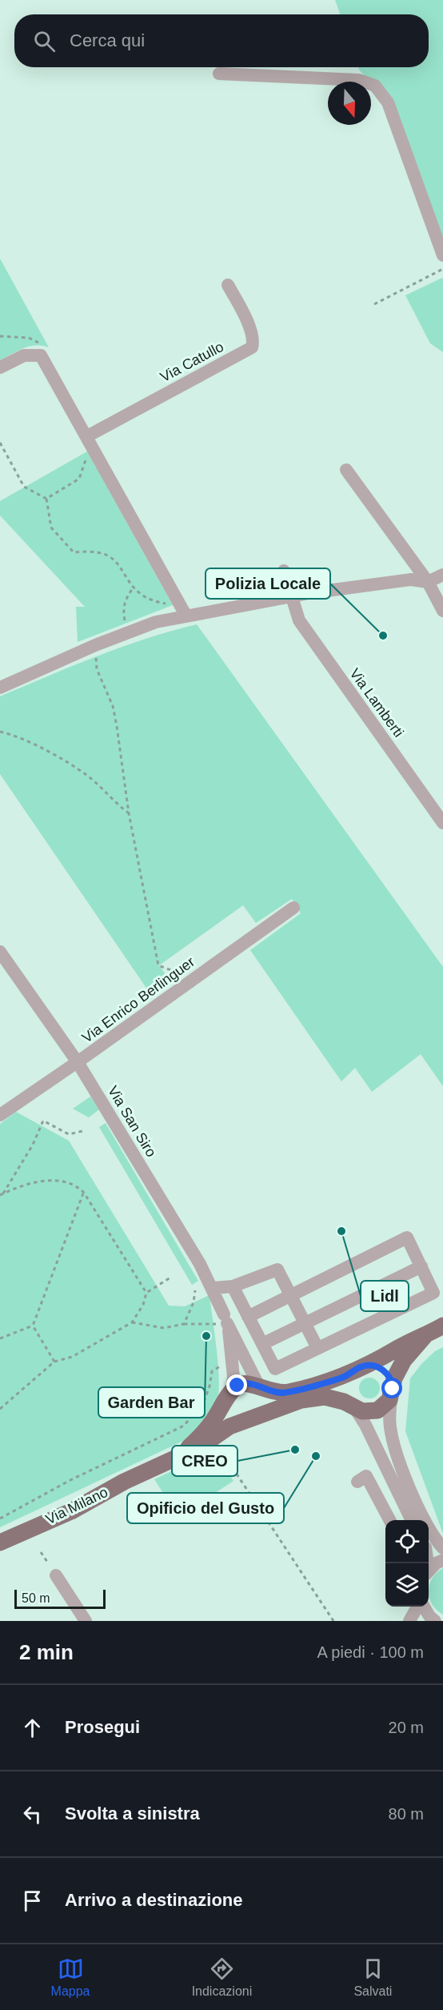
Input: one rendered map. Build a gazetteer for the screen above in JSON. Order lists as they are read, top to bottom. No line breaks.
{"streets":{"main road":["Via Milano"],"street":["Via Catullo","Via Lamberti","Via Enrico Berlinguer","Via San Siro"]},"crossings":[["Via Enrico Berlinguer","Via San Siro"]],"places":["Polizia Locale","Lidl","Garden Bar","CREO","Opificio del Gusto"],"scale_bar":"50 m","north":"bottom","page":{"search":"Cerca qui","scale":"50 m","heading":["2 min","A piedi · 100 m"],"list":[["Prosegui","20 m"],["Svolta a sinistra","80 m"],"Arrivo a destinazione"],"nav":["Mappa","Indicazioni","Salvati"]}}
